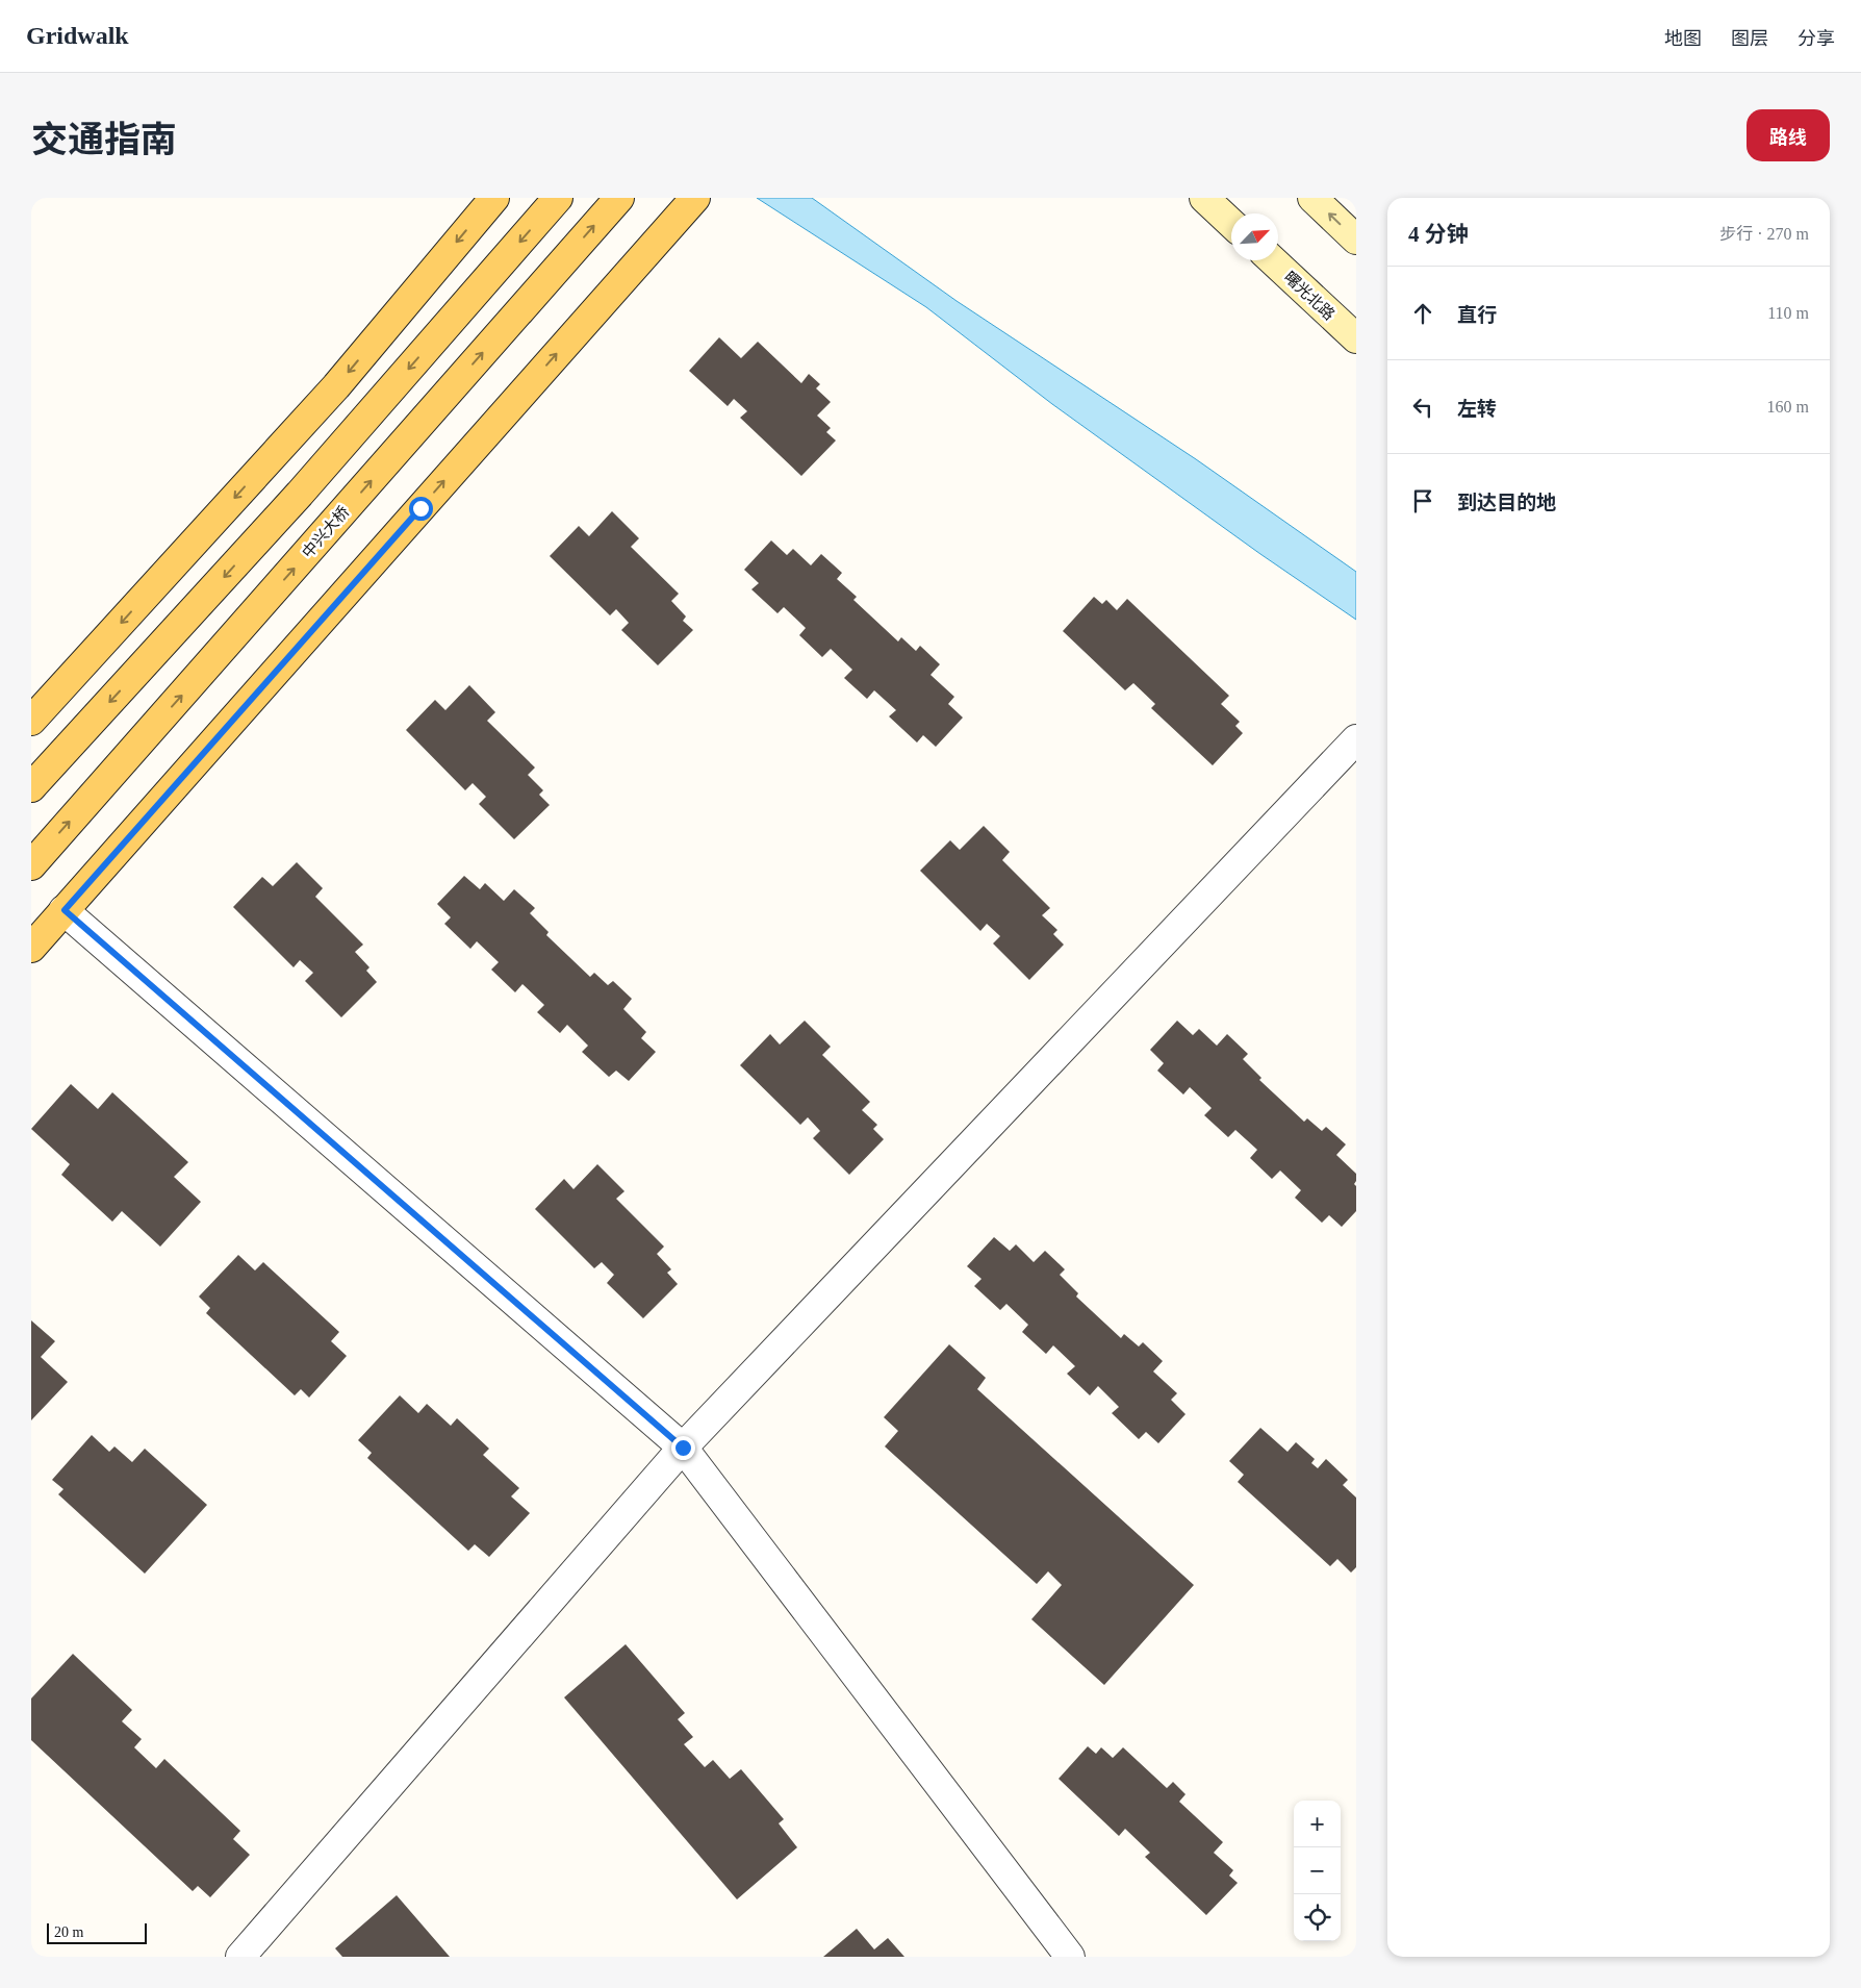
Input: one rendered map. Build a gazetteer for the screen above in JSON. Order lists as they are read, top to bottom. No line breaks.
{"streets":{"main road":["曙光北路","中兴大桥"]},"scale_bar":"20 m","north":"top right","page":{"header":"Gridwalk","nav":["地图","图层","分享"],"title":"交通指南","buttons":"路线","heading":["4 分钟","步行 · 270 m"],"list":[["直行","110 m"],["左转","160 m"],"到达目的地"],"map_buttons":["+","−"],"scale":"20 m"}}
